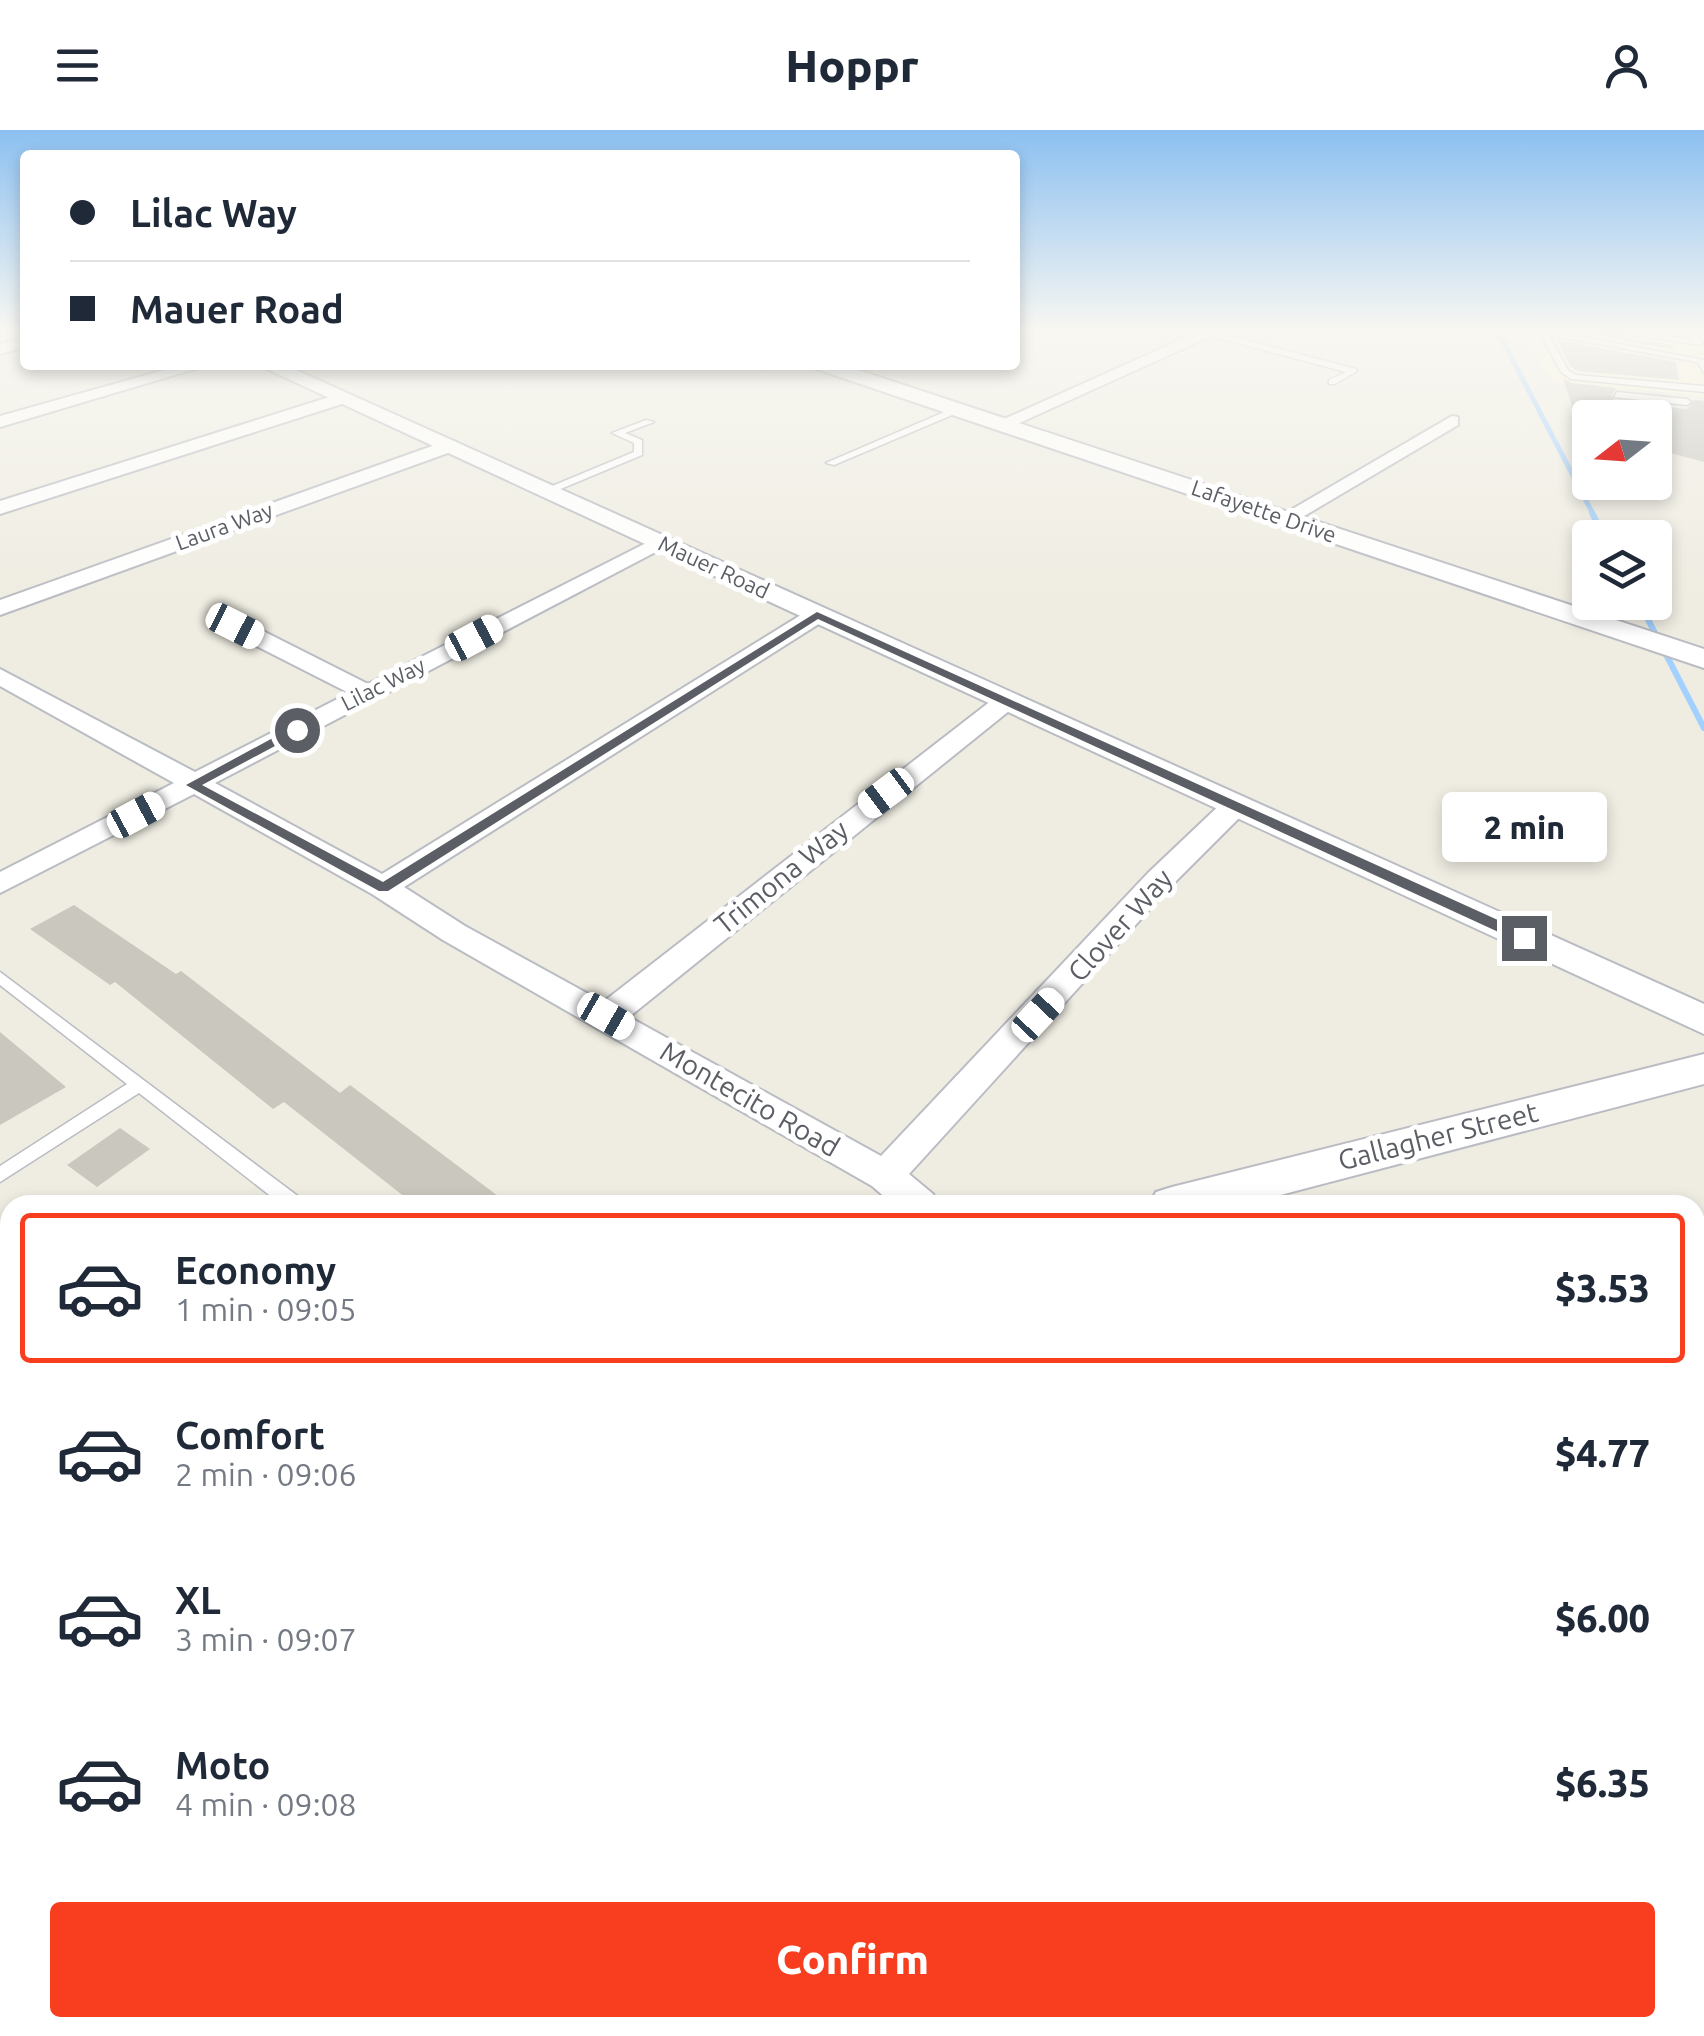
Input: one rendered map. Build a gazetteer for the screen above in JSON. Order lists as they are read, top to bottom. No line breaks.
{"streets":{"street":["Lafayette Drive","Laura Way","Mauer Road","Lilac Way","Trimona Way","Clover Way","Montecito Road","Gallagher Street"]},"crossings":[["Laura Way","Mauer Road"],["Mauer Road","Lilac Way"],["Mauer Road","Trimona Way"],["Mauer Road","Clover Way"],["Lilac Way","Montecito Road"],["Trimona Way","Montecito Road"],["Clover Way","Montecito Road"]],"north":"left","page":{"header":"Hoppr","banner":["Lilac Way","Mauer Road"],"bubble":"2 min","list":[{"name":"Economy","note":"1 min · 09:05","value":"$3.53"},{"name":"Comfort","note":"2 min · 09:06","value":"$4.77"},{"name":"XL","note":"3 min · 09:07","value":"$6.00"},{"name":"Moto","note":"4 min · 09:08","value":"$6.35"}],"buttons":"Confirm"}}
